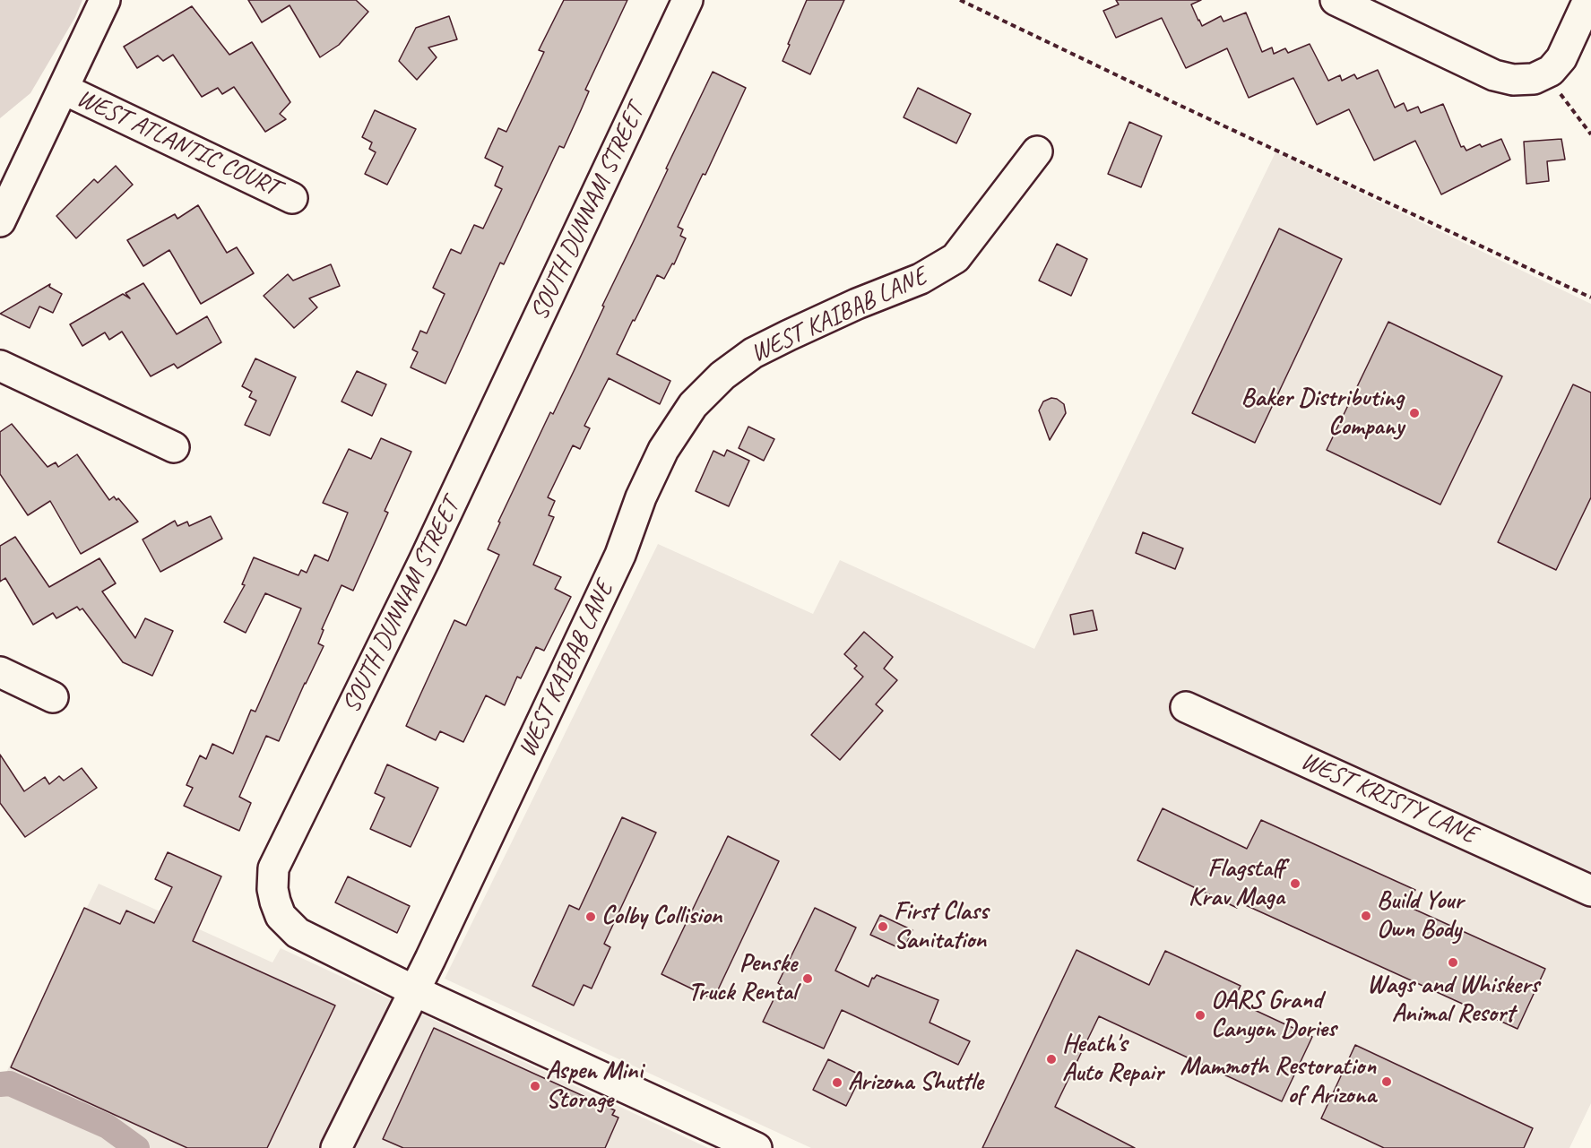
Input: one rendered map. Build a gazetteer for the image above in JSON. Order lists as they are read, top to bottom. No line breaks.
{"streets":{"street":["WEST ATLANTIC COURT","SOUTH DUNNAM STREET","WEST KAIBAB LANE","WEST KRISTY LANE"]},"crossings":[["SOUTH DUNNAM STREET","WEST KAIBAB LANE"]],"places":["Baker Distributing Company","Flagstaff Krav Maga","Build Your Own Body","Colby Collision","First Class Sanitation","Wags and Whiskers Animal Resort","Penske Truck Rental","OARS Grand Canyon Dories","Heath's Auto Repair","Mammoth Restoration of Arizona","Arizona Shuttle","Aspen Mini Storage"]}
